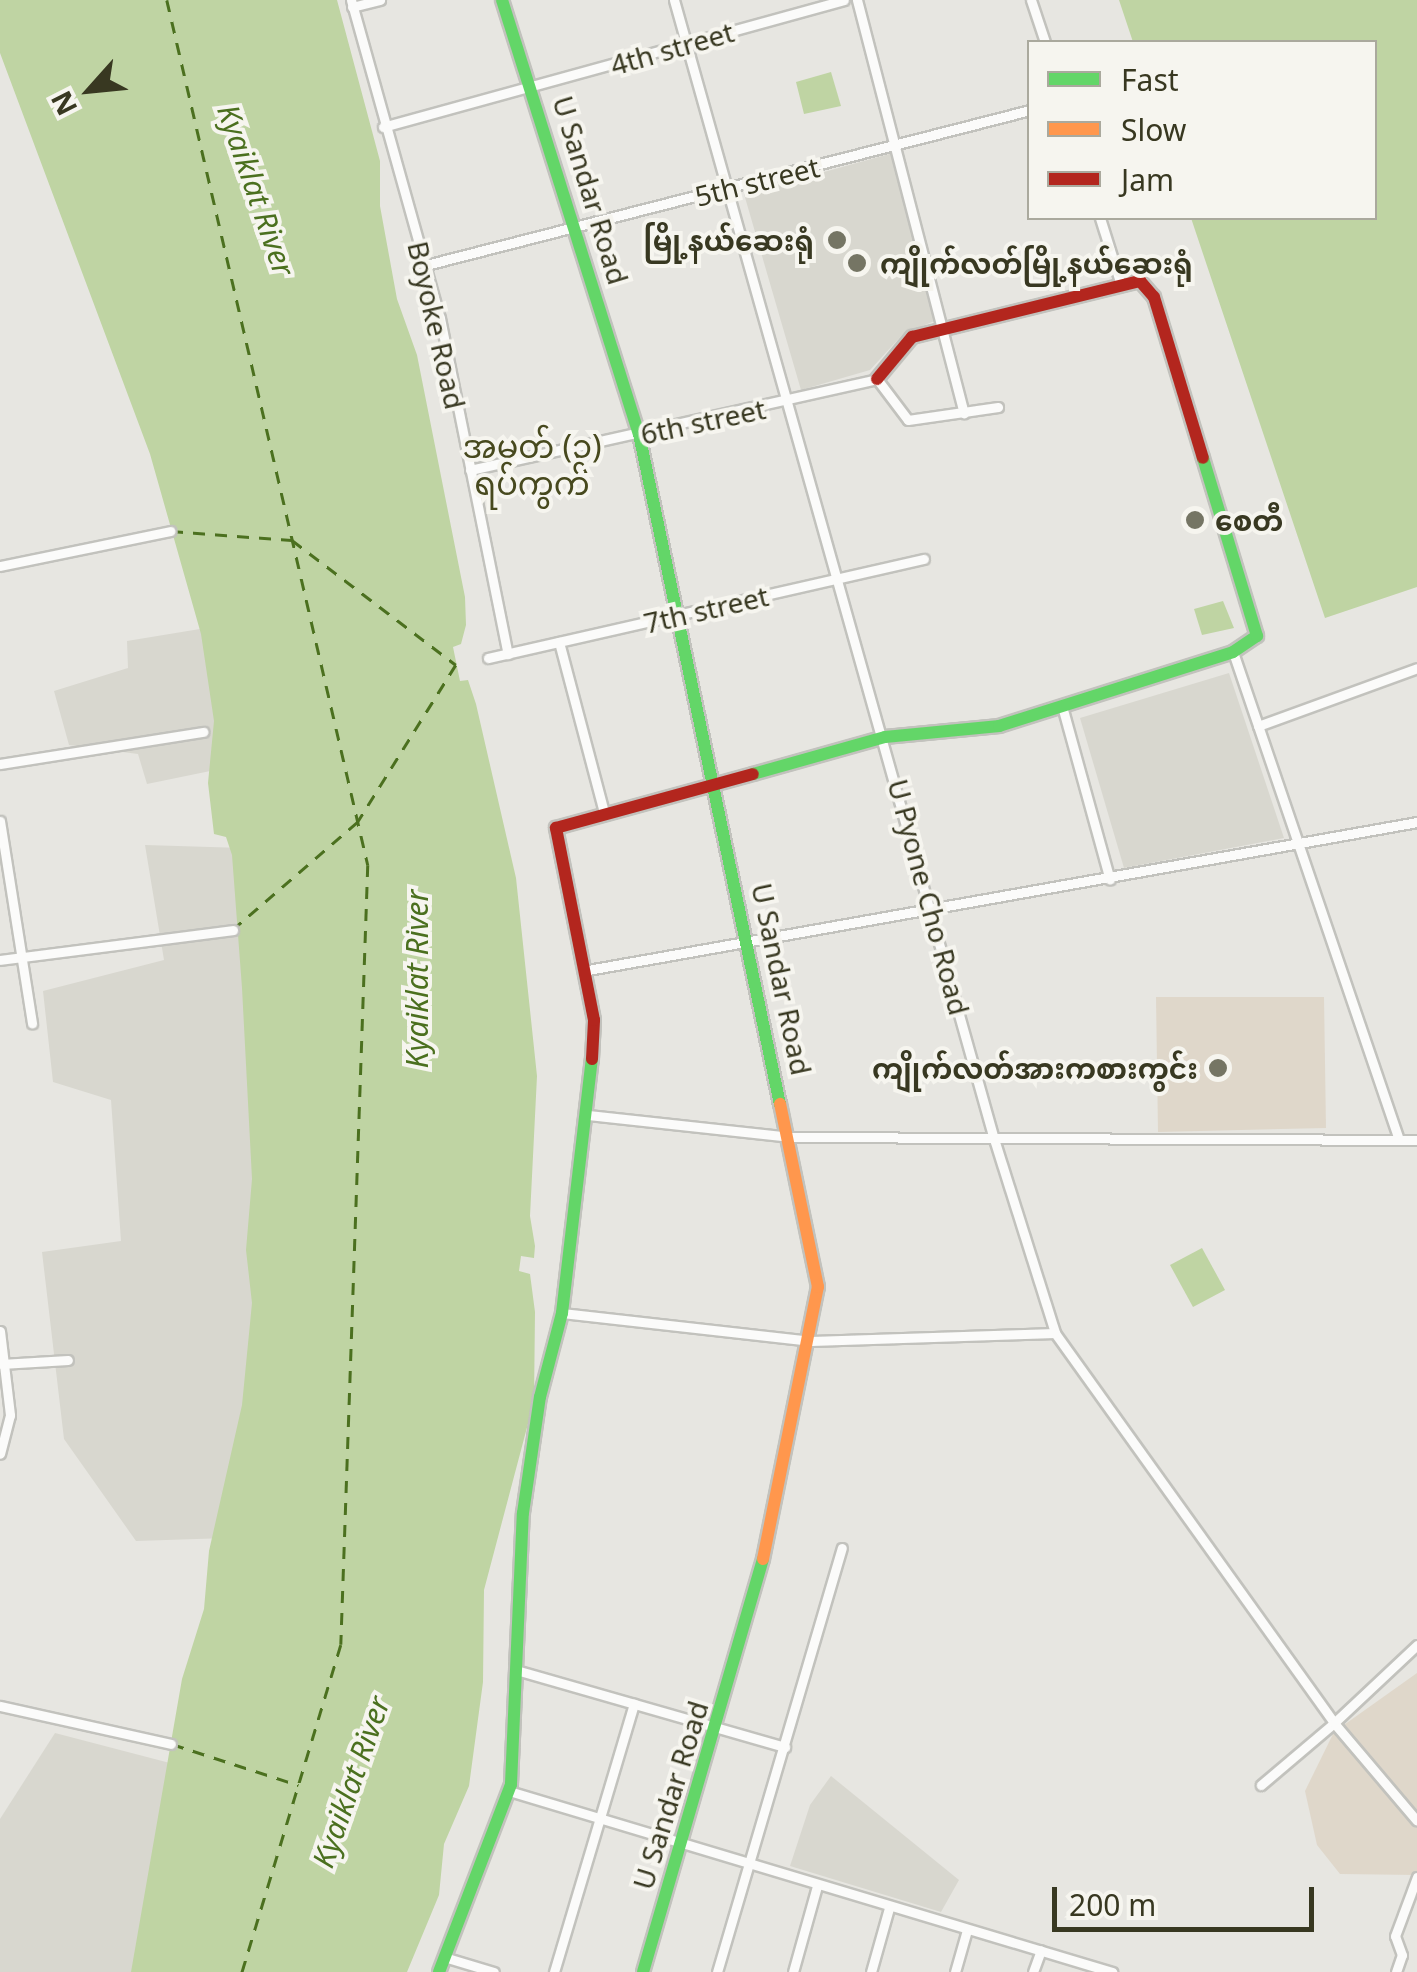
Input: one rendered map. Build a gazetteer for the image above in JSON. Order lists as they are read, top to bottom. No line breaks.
{"streets":{"street":["4th street","5th street","U Sandar Road","Boyoke Road","6th street","7th street","U Pyone Cho Road"]},"crossings":[["4th street","U Sandar Road"],["4th street","Boyoke Road"],["4th street","U Pyone Cho Road"],["5th street","U Sandar Road"],["5th street","Boyoke Road"],["5th street","U Pyone Cho Road"],["U Sandar Road","6th street"],["U Sandar Road","7th street"],["Boyoke Road","6th street"],["Boyoke Road","7th street"],["6th street","U Pyone Cho Road"],["7th street","U Pyone Cho Road"]],"districts":["အမှတ် (၃) ရပ်ကွက်"],"water":["Kyaiklat River"],"places":["မြို့နယ်ဆေးရုံ","ကျိုက်လတ်မြို့နယ်ဆေးရုံ","စေတီ","ကျိုက်လတ်အားကစားကွင်း"],"legend":["Fast","Slow","Jam"],"scale_bar":"200 m","north":"bottom left"}
